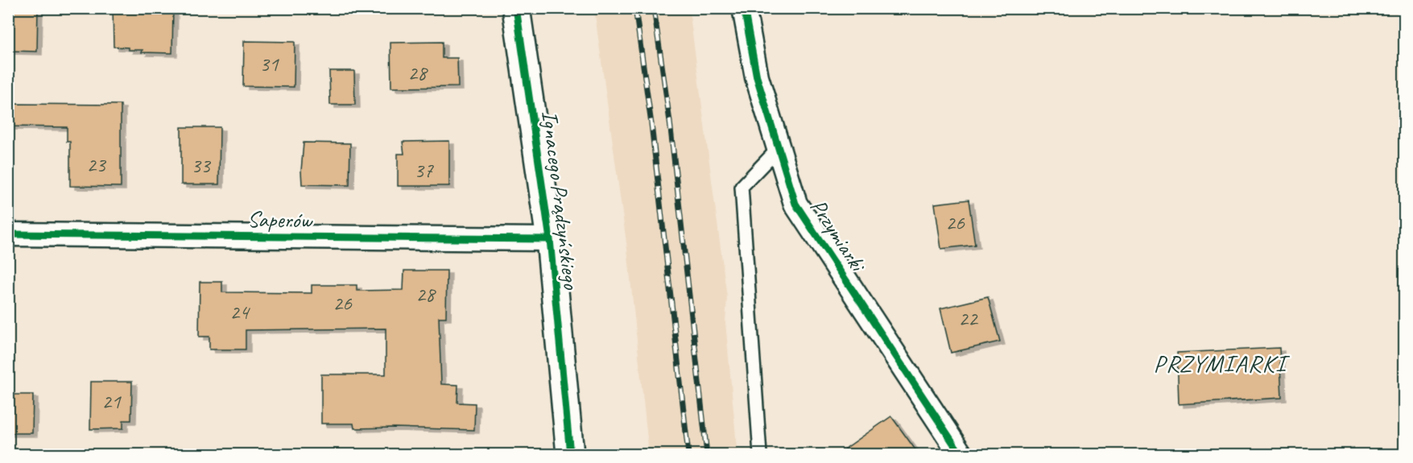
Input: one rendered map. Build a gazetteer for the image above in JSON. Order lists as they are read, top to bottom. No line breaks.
{"streets":{"street":["Ignacego Prądzyńskiego","Saperów","Przymiarki"]},"crossings":[["Ignacego Prądzyńskiego","Saperów"]],"districts":["PRZYMIARKI"],"house_numbers":["31","28","23","33","37","26","28","26","24","22","21"]}
